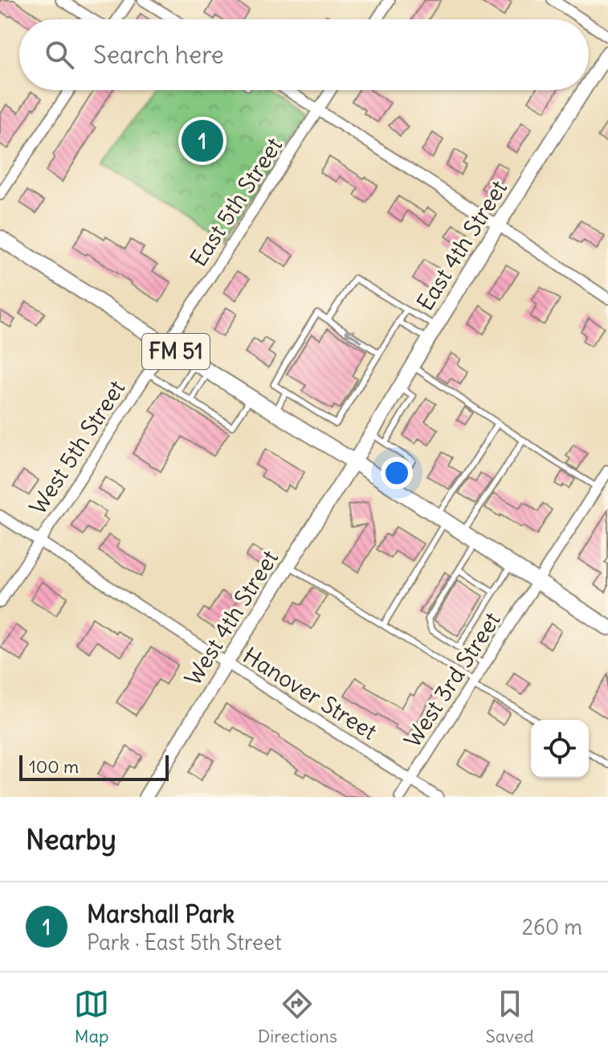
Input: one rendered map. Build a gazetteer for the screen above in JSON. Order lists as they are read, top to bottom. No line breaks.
{"streets":{"main road":["FM 51"],"street":["East 5th Street","East 4th Street","West 5th Street","West 4th Street","West 3rd Street","Hanover Street"]},"crossings":[["East 5th Street","FM 51"],["East 5th Street","West 5th Street"],["East 4th Street","FM 51"],["East 4th Street","West 4th Street"],["FM 51","West 5th Street"],["FM 51","West 4th Street"],["FM 51","West 3rd Street"],["West 5th Street","Hanover Street"],["West 4th Street","Hanover Street"],["West 3rd Street","Hanover Street"]],"scale_bar":"100 m","page":{"search":"Search here","pins":"1","scale":"100 m","heading":"Nearby","list":[{"mark":"1","name":"Marshall Park","note":"Park · East 5th Street","value":"260 m"}],"nav":["Map","Directions","Saved"]}}
